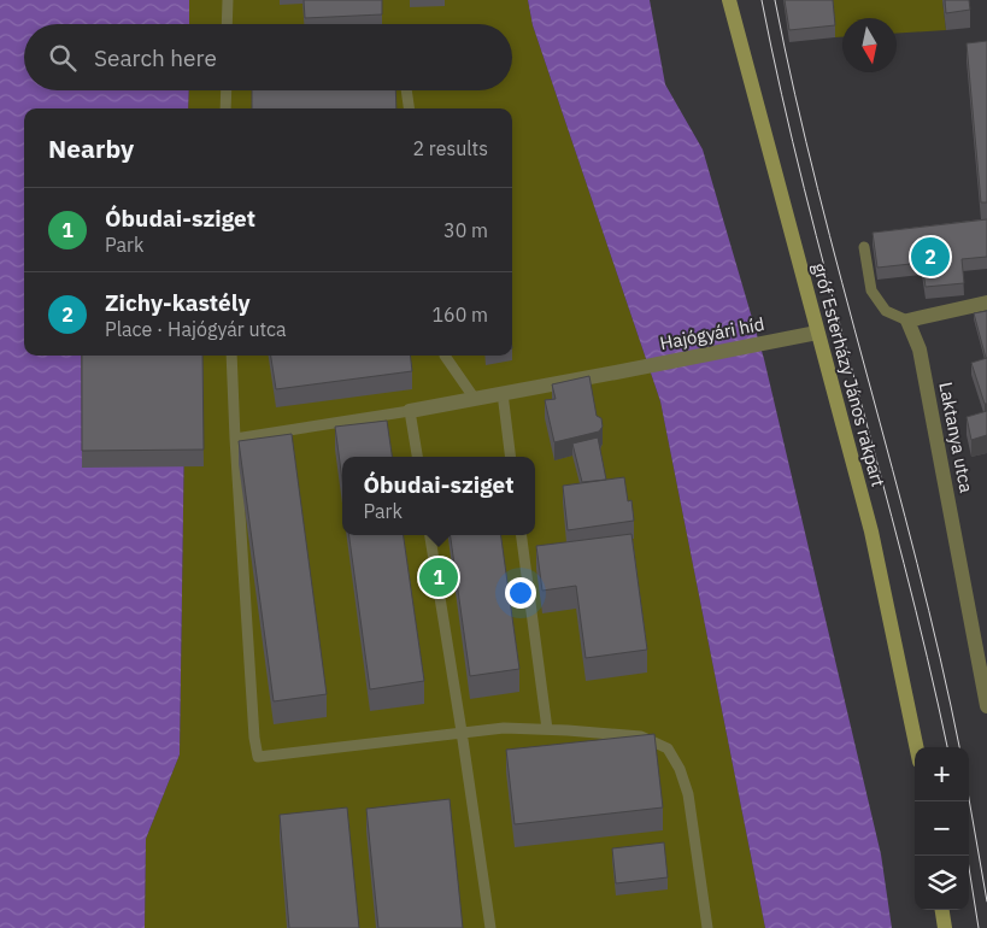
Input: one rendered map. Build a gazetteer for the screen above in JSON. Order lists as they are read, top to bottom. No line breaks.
{"streets":{"main road":["gróf Esterházy János rakpart"],"street":["Hajógyári híd","Laktanya utca"]},"crossings":[["Hajógyári híd","gróf Esterházy János rakpart"]],"north":"bottom","page":{"search":"Search here","heading":["Nearby","2 results"],"list":[{"mark":"1","name":"Óbudai-sziget","note":"Park","value":"30 m"},{"mark":"2","name":"Zichy-kastély","note":"Place · Hajógyár utca","value":"160 m"}],"pins":["2","1"],"popup":["Óbudai-sziget","Park"],"map_buttons":["+","−"]}}
